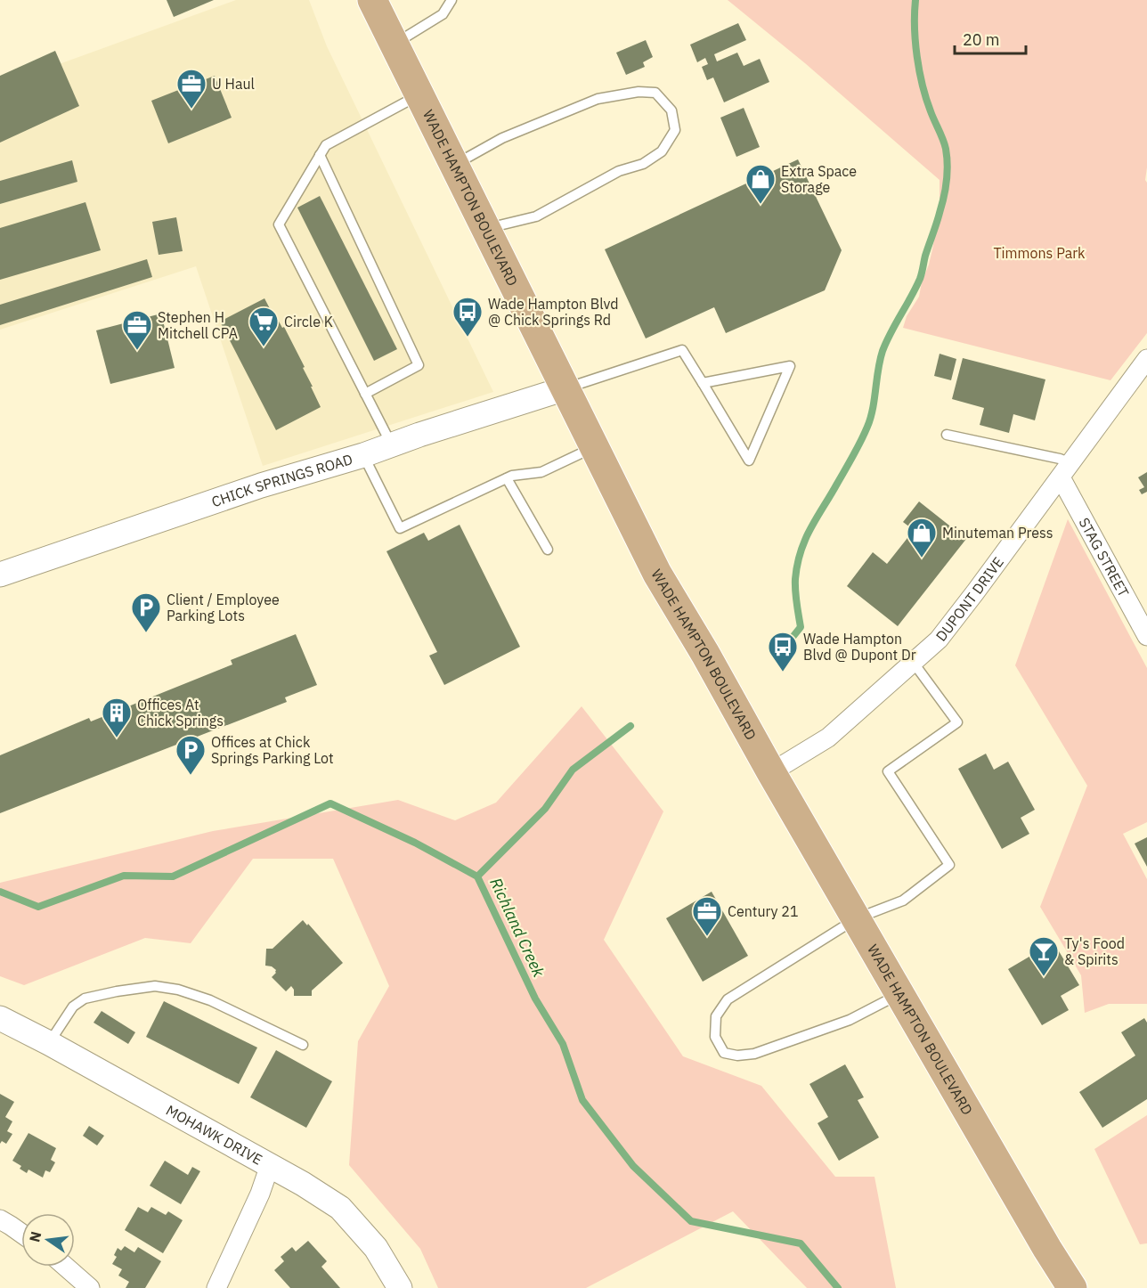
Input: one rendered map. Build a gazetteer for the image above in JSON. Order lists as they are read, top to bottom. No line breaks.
{"streets":{"main road":["WADE HAMPTON BOULEVARD"],"street":["CHICK SPRINGS ROAD","STAG STREET","DUPONT DRIVE","MOHAWK DRIVE"]},"crossings":[["WADE HAMPTON BOULEVARD","CHICK SPRINGS ROAD"],["WADE HAMPTON BOULEVARD","DUPONT DRIVE"],["STAG STREET","DUPONT DRIVE"]],"water":["Richland Creek"],"parks":["Timmons Park"],"places":{"office":["U Haul","Stephen H Mitchell CPA","Century 21"],"shop":["Extra Space Storage","Minuteman Press"],"bus stop":["Wade Hampton Blvd @ Chick Springs Rd","Wade Hampton Blvd @ Dupont Dr"],"supermarket":["Circle K"],"parking":["Client / Employee Parking Lots","Offices at Chick Springs Parking Lot"],"building":["Offices At Chick Springs"],"bar":["Ty's Food & Spirits"]},"scale_bar":"20 m","north":"left"}
